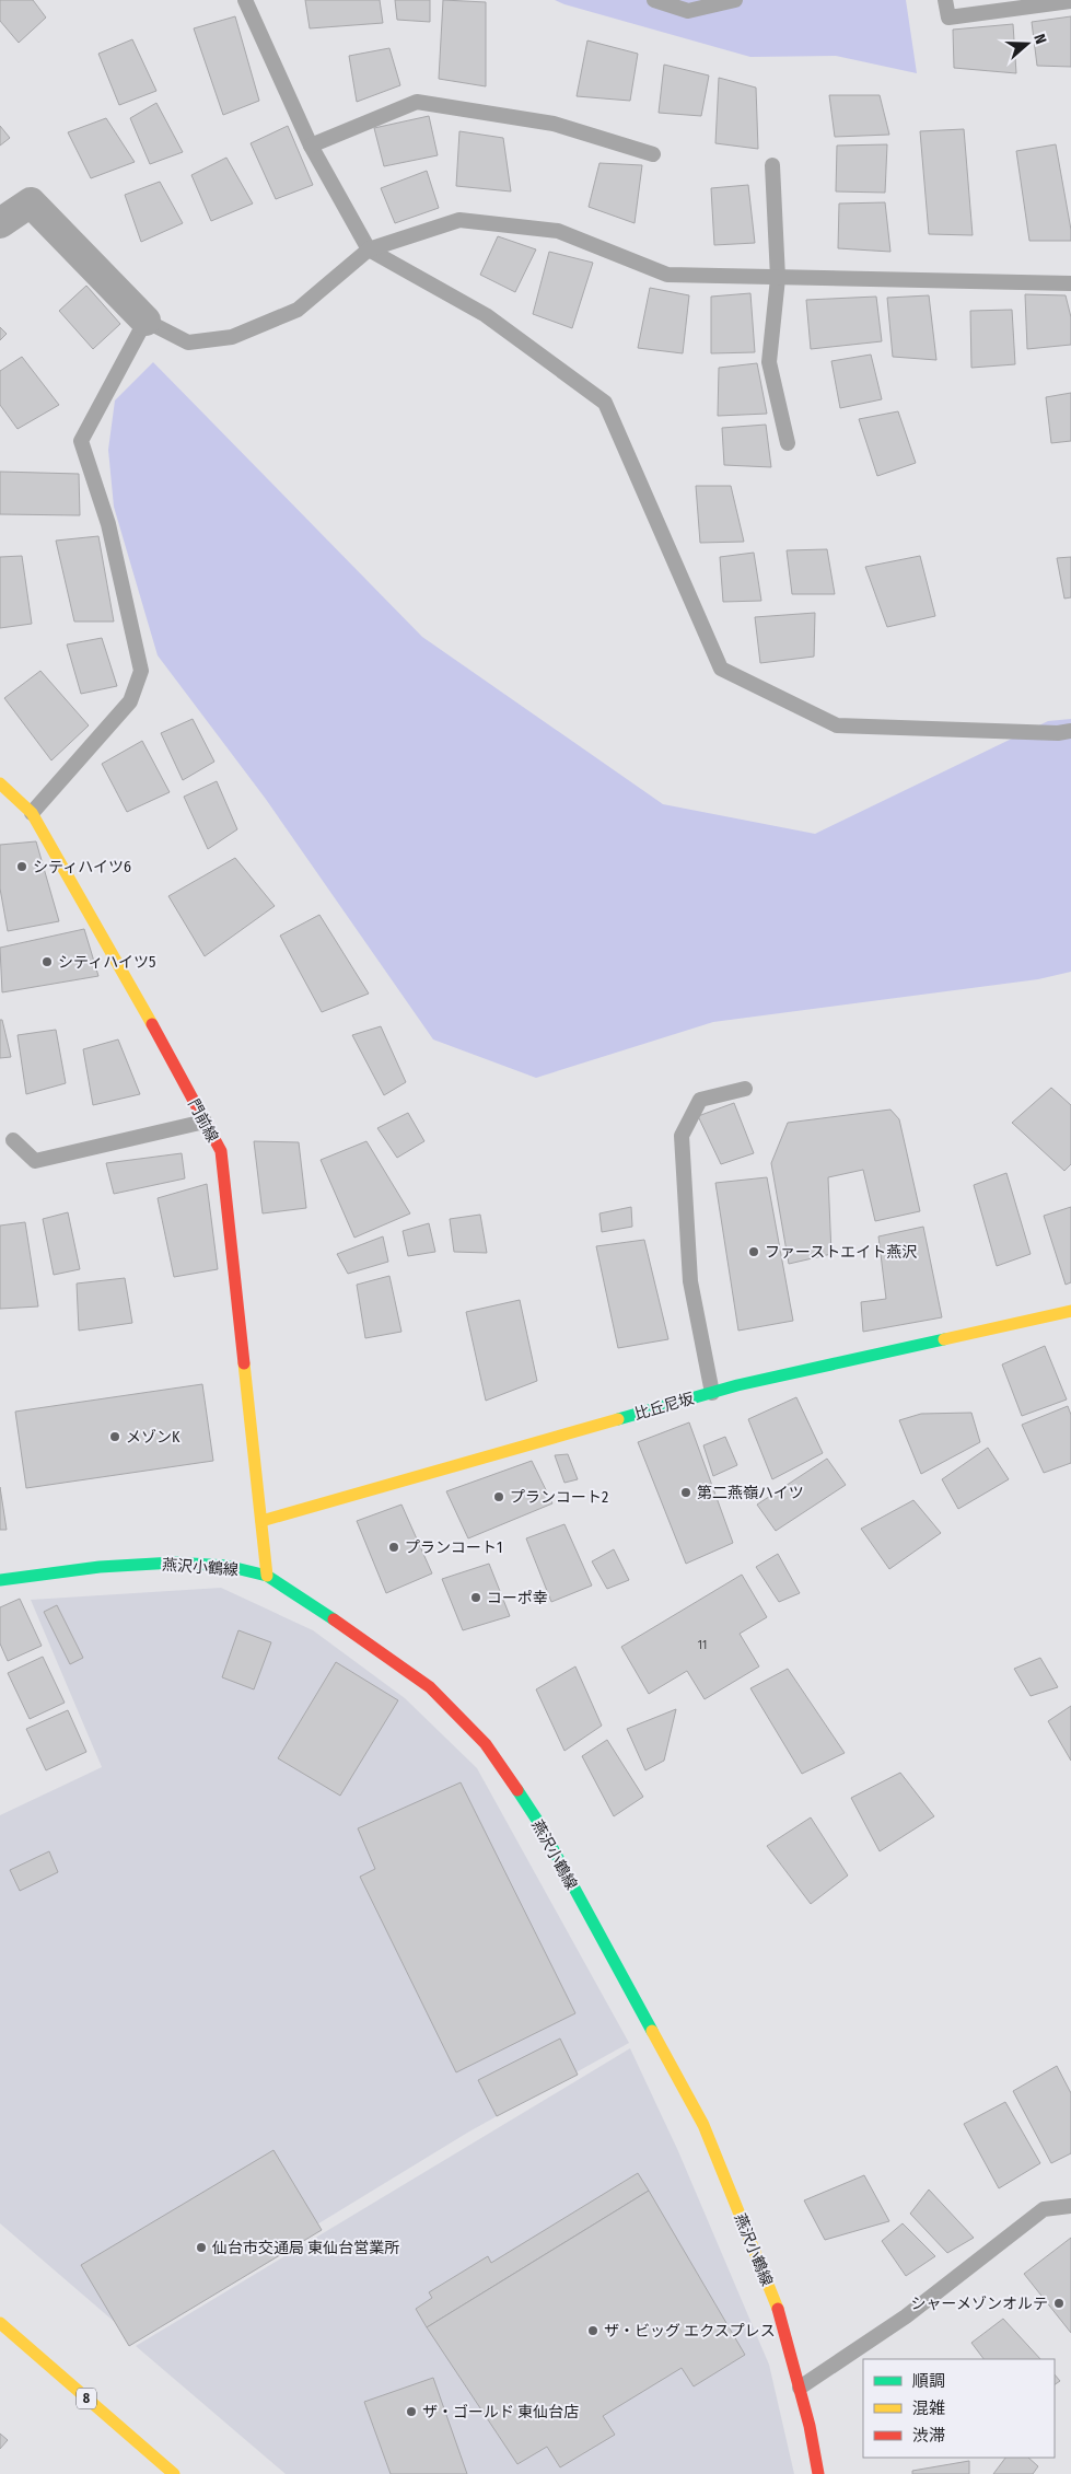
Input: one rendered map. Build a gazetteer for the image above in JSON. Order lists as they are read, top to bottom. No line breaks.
{"streets":{"street":["門前線","比丘尼坂","燕沢小鶴線","8"]},"crossings":[["門前線","比丘尼坂"],["門前線","燕沢小鶴線"]],"places":["シティハイツ6","シティハイツ5","ファーストエイト燕沢","メゾンK","第二燕嶺ハイツ","プランコート2","プランコート1","コーポ幸","仙台市交通局 東仙台営業所","シャーメゾンオルテ","ザ・ビッグ エクスプレス","ザ・ゴールド 東仙台店"],"house_numbers":["11"],"legend":["順調","混雑","渋滞"],"north":"right"}
